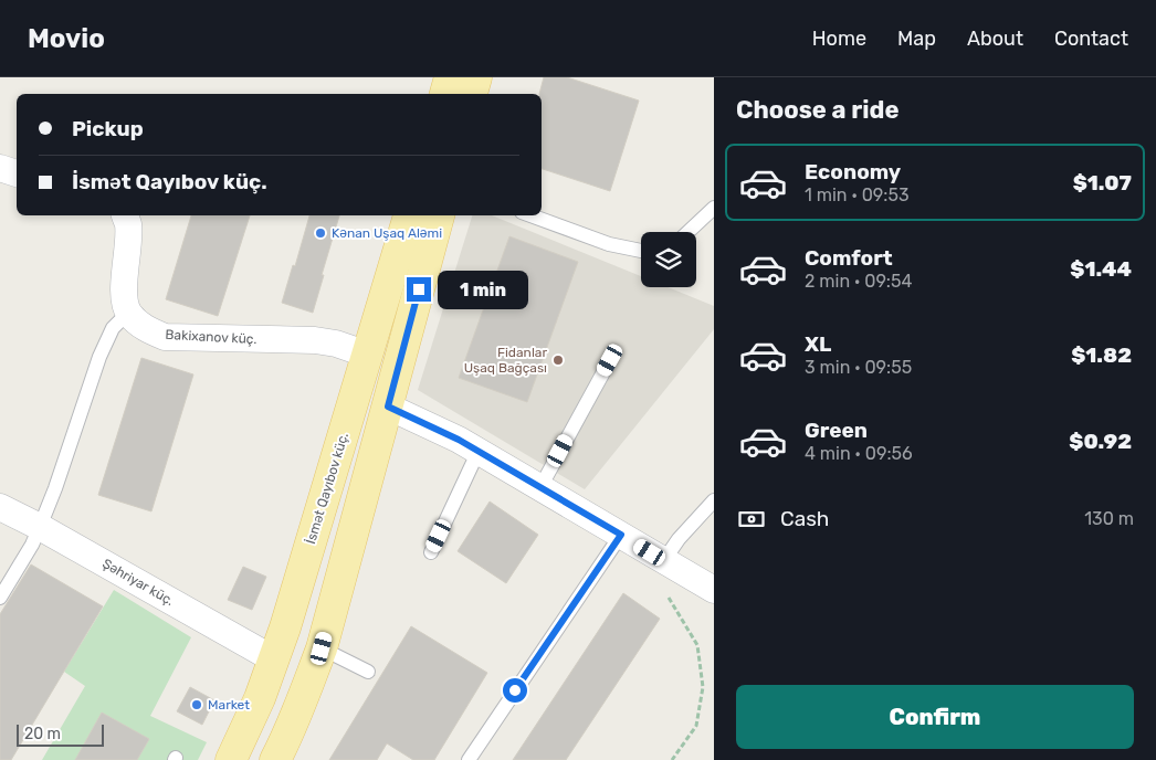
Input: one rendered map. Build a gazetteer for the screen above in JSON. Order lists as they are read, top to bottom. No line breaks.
{"streets":{"main road":["İsmət Qayıbov küç."],"street":["Bakixanov küç.","Şəhriyar küç."]},"crossings":[["Bakixanov küç.","İsmət Qayıbov küç."],["İsmət Qayıbov küç.","Şəhriyar küç."]],"places":["Kənan Uşaq Aləmi","Fidanlar Uşaq Bağçası","Market"],"scale_bar":"20 m","page":{"header":"Movio","nav":["Home","Map","About","Contact"],"heading":"Choose a ride","banner":["Pickup","İsmət Qayıbov küç."],"list":[{"name":"Economy","note":"1 min · 09:53","value":"$1.07"},{"name":"Comfort","note":"2 min · 09:54","value":"$1.44"},{"name":"XL","note":"3 min · 09:55","value":"$1.82"},{"name":"Green","note":"4 min · 09:56","value":"$0.92"}],"bubble":"1 min","pay":["Cash","130 m"],"buttons":"Confirm","scale":"20 m"}}
